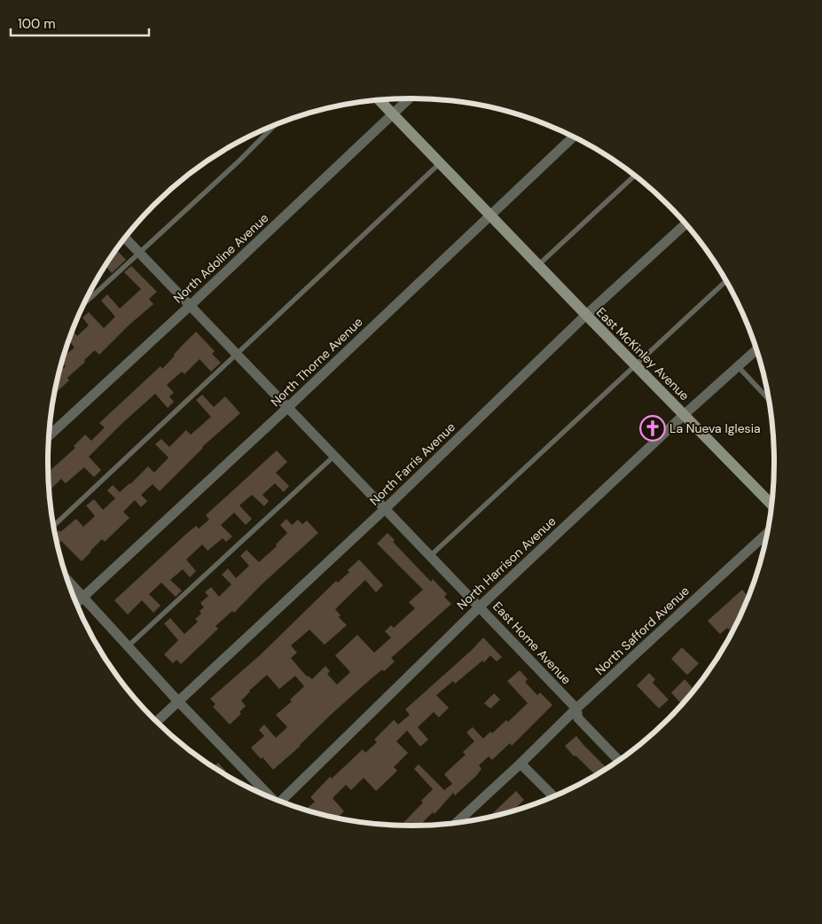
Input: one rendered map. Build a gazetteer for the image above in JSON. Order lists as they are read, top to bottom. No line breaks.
{"streets":{"main road":["East McKinley Avenue"],"street":["North Adoline Avenue","North Thorne Avenue","North Farris Avenue","North Harrison Avenue","North Safford Avenue","East Home Avenue"]},"crossings":[["North Adoline Avenue","East McKinley Avenue"],["North Adoline Avenue","East Home Avenue"],["East McKinley Avenue","North Thorne Avenue"],["East McKinley Avenue","North Farris Avenue"],["East McKinley Avenue","North Harrison Avenue"],["North Thorne Avenue","East Home Avenue"],["North Farris Avenue","East Home Avenue"],["North Harrison Avenue","East Home Avenue"],["North Safford Avenue","East Home Avenue"]],"places":{"church":["La Nueva Iglesia"]},"scale_bar":"100 m"}
